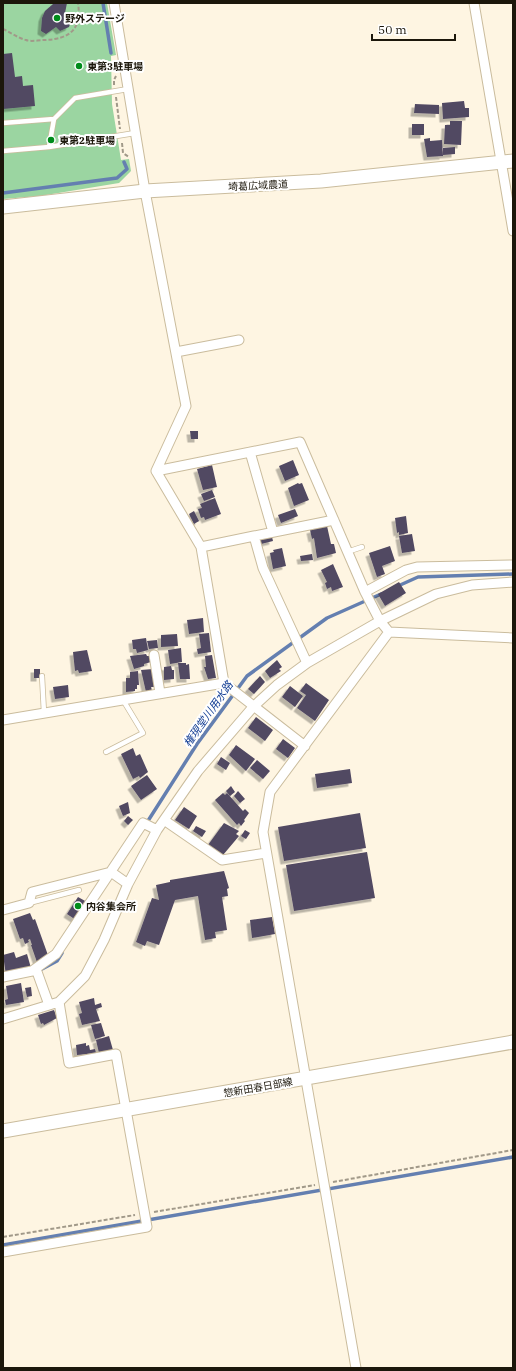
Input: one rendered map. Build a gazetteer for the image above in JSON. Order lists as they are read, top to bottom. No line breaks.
{"streets":{"main road":["埼葛広域農道","惣新田春日部線"]},"water":["権現堂川用水路"],"places":["野外ステージ","東第3駐車場","東第2駐車場","内谷集会所"],"scale_bar":"50 m"}
